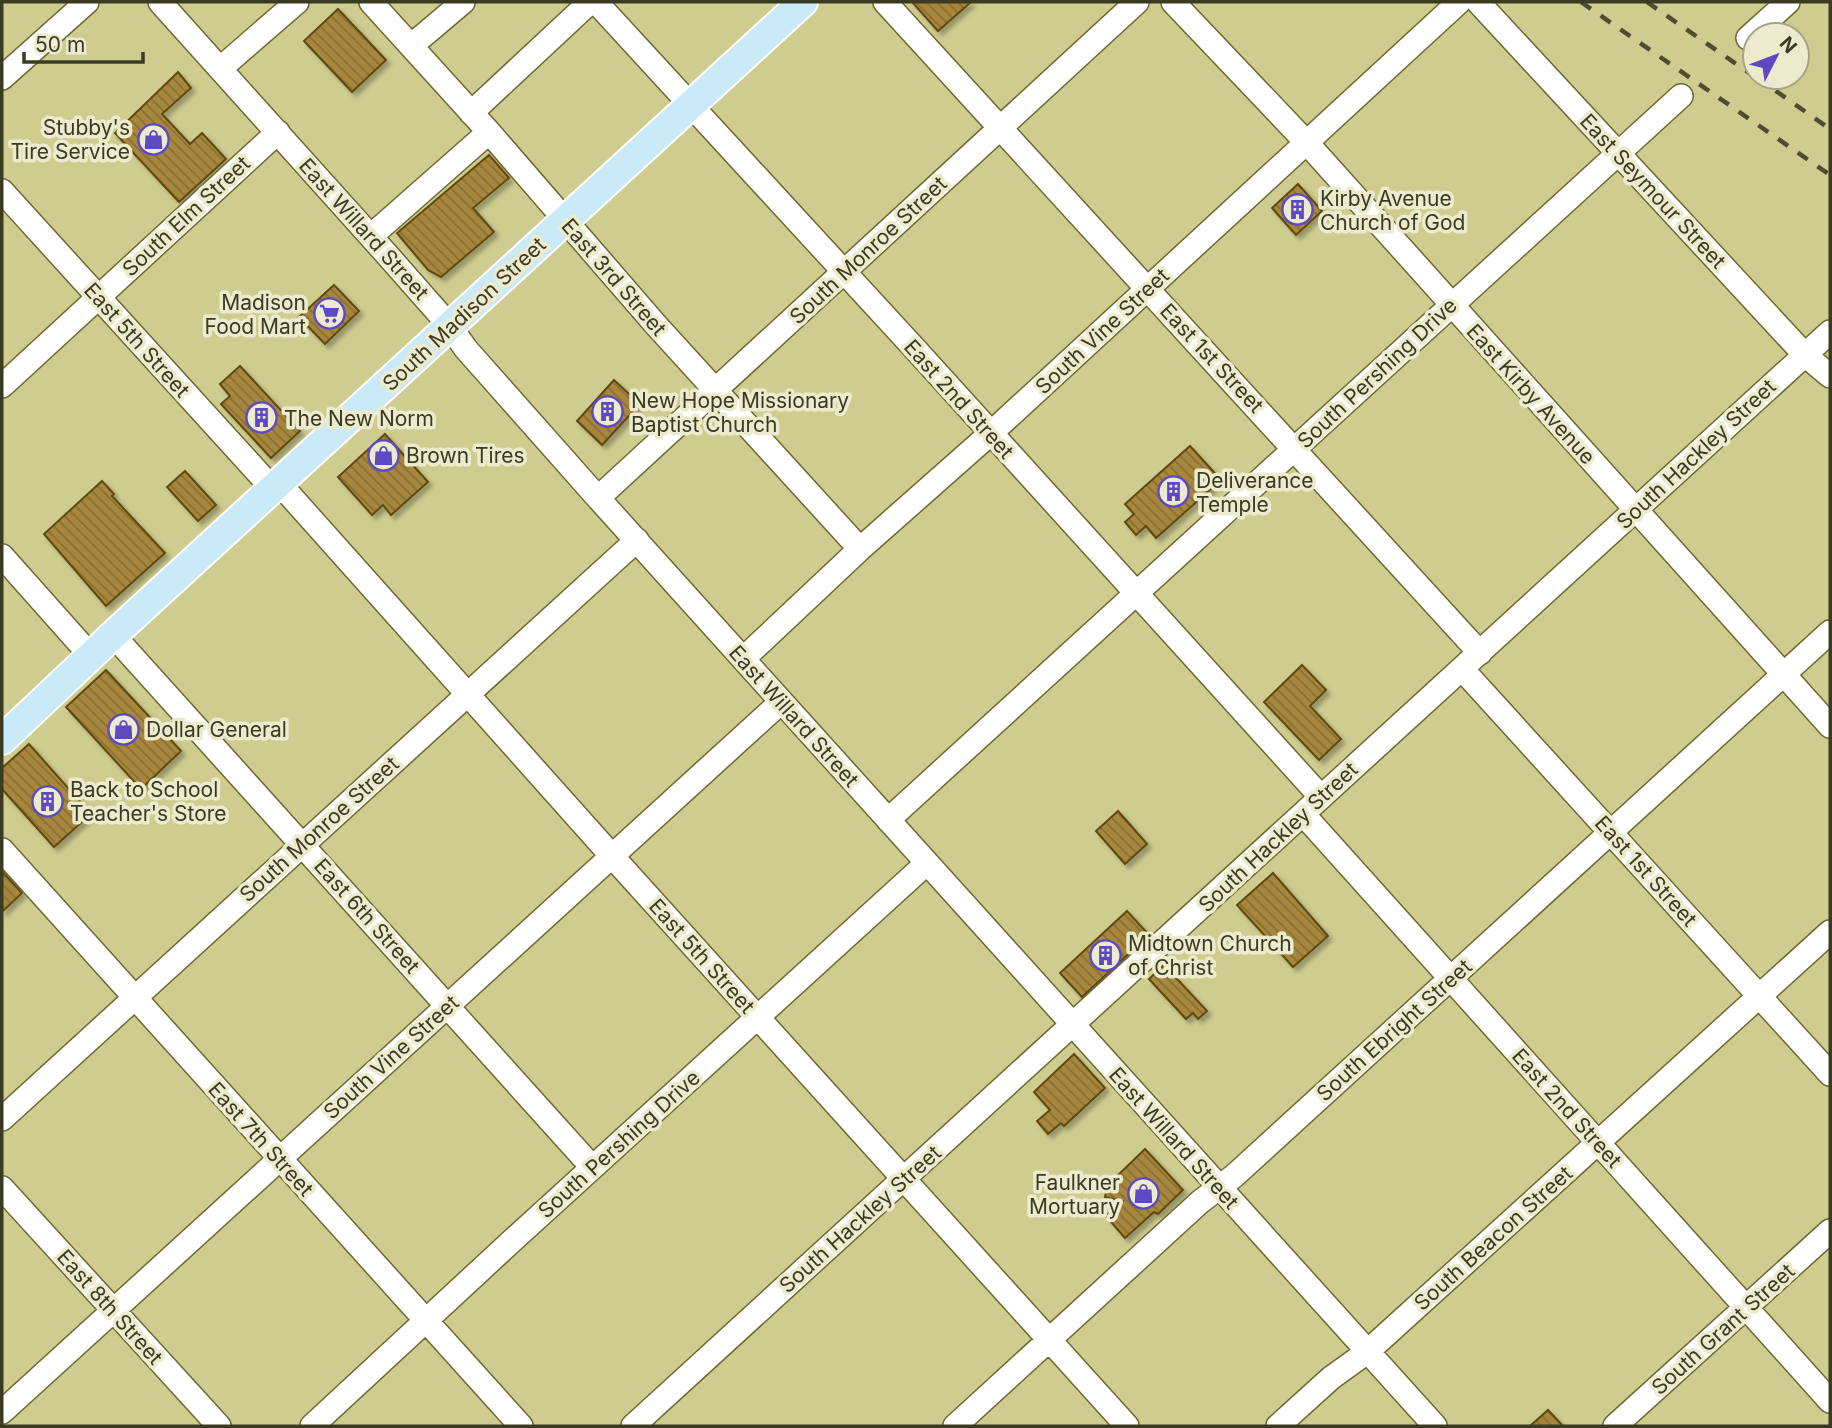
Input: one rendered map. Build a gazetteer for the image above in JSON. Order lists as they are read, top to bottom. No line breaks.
{"streets":{"main road":["South Madison Street"],"street":["East Seymour Street","South Elm Street","East Willard Street","South Monroe Street","East 3rd Street","South Vine Street","East 5th Street","East 1st Street","South Pershing Drive","East Kirby Avenue","East 2nd Street","South Hackley Street","East 6th Street","South Ebright Street","East 7th Street","South Beacon Street","East 8th Street","South Grant Street"]},"crossings":[["East Seymour Street","South Pershing Drive"],["East Seymour Street","South Hackley Street"],["South Elm Street","East Willard Street"],["South Elm Street","East 5th Street"],["East Willard Street","South Monroe Street"],["East Willard Street","South Madison Street"],["East Willard Street","South Vine Street"],["East Willard Street","South Pershing Drive"],["East Willard Street","South Hackley Street"],["East Willard Street","South Ebright Street"],["East Willard Street","South Beacon Street"],["South Monroe Street","East 3rd Street"],["South Monroe Street","East 5th Street"],["South Monroe Street","East 1st Street"],["South Monroe Street","East 2nd Street"],["South Monroe Street","East 6th Street"],["South Monroe Street","East 7th Street"],["East 3rd Street","South Madison Street"],["East 3rd Street","South Vine Street"],["South Madison Street","East 5th Street"],["South Madison Street","East 2nd Street"],["South Madison Street","East 6th Street"],["South Vine Street","East 5th Street"],["South Vine Street","East 1st Street"],["South Vine Street","East Kirby Avenue"],["South Vine Street","East 2nd Street"],["South Vine Street","East 6th Street"],["South Vine Street","East 7th Street"],["South Vine Street","East 8th Street"],["East 5th Street","South Pershing Drive"],["East 5th Street","South Hackley Street"],["East 5th Street","South Ebright Street"],["East 1st Street","South Pershing Drive"],["East 1st Street","South Hackley Street"],["East 1st Street","South Ebright Street"],["East 1st Street","South Beacon Street"],["South Pershing Drive","East Kirby Avenue"],["South Pershing Drive","East 2nd Street"],["South Pershing Drive","East 6th Street"],["South Pershing Drive","East 7th Street"],["East Kirby Avenue","South Hackley Street"],["East Kirby Avenue","South Ebright Street"],["East 2nd Street","South Hackley Street"],["East 2nd Street","South Ebright Street"],["East 2nd Street","South Beacon Street"],["East 2nd Street","South Grant Street"]],"places":{"shop":["Stubby's Tire Service","Brown Tires","Dollar General","Faulkner Mortuary"],"building":["Kirby Avenue Church of God","New Hope Missionary Baptist Church","The New Norm","Deliverance Temple","Back to School Teacher's Store","Midtown Church of Christ"],"supermarket":["Madison Food Mart"]},"scale_bar":"50 m","north":"top right"}
